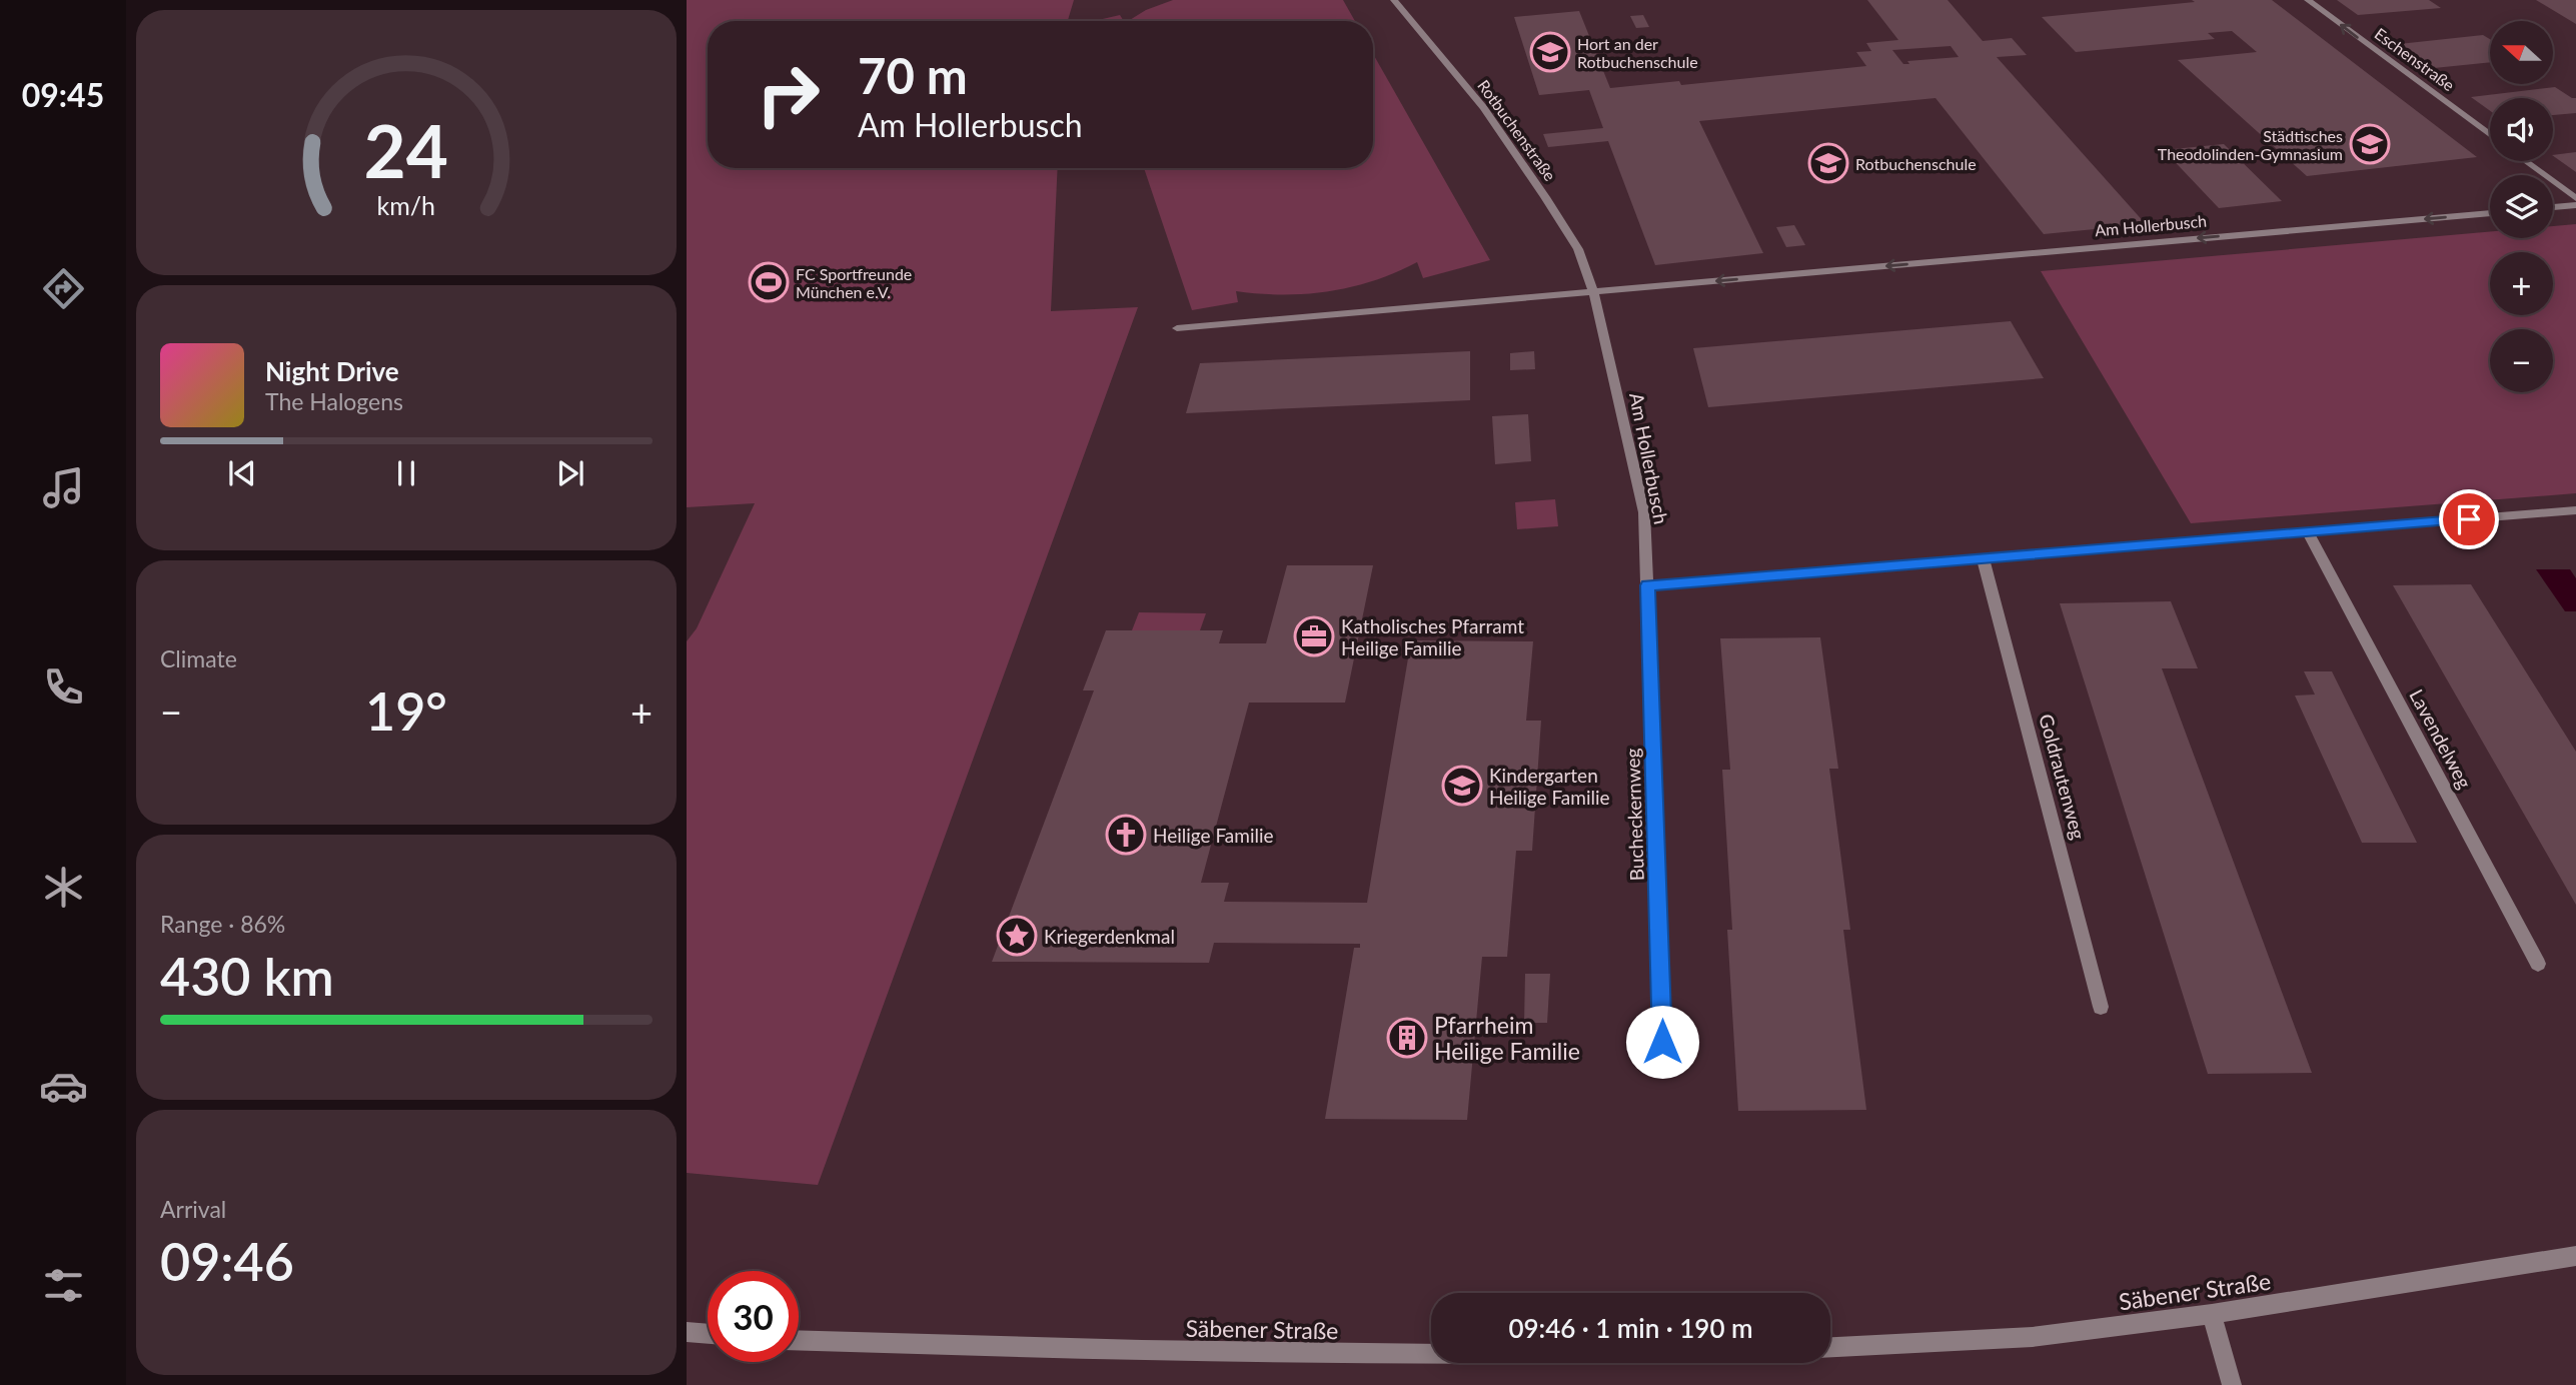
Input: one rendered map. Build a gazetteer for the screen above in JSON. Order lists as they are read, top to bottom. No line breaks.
{"streets":{"street":["Eschenstraße","Rotbuchenstraße","Am Hollerbusch","Lavendelweg","Goldrautenweg","Bucheckernweg","Säbener Straße"]},"crossings":[["Rotbuchenstraße","Am Hollerbusch"],["Am Hollerbusch","Bucheckernweg"]],"one_way":["Eschenstraße","Am Hollerbusch"],"places":{"school or university":["Hort an der Rotbuchenschule","Städtisches Theodolinden-Gymnasium","Rotbuchenschule","Kindergarten Heilige Familie"],"sports":["FC Sportfreunde München e.V."],"office":["Katholisches Pfarramt Heilige Familie"],"church":["Heilige Familie"],"place":["Kriegerdenkmal"],"building":["Pfarrheim Heilige Familie"]},"north":"left","page":{"tabs":"09:45","map_buttons":["+","−"],"turn":["70 m","Am Hollerbusch"],"song":["Night Drive","The Halogens"],"tile":["Climate",["Range · 86%","430 km"],["Arrival","09:46"]],"heat":["−","19°","+"],"limit":"30","trip":"09:46 · 1 min · 190 m","gauge":["24","km/h"]}}
